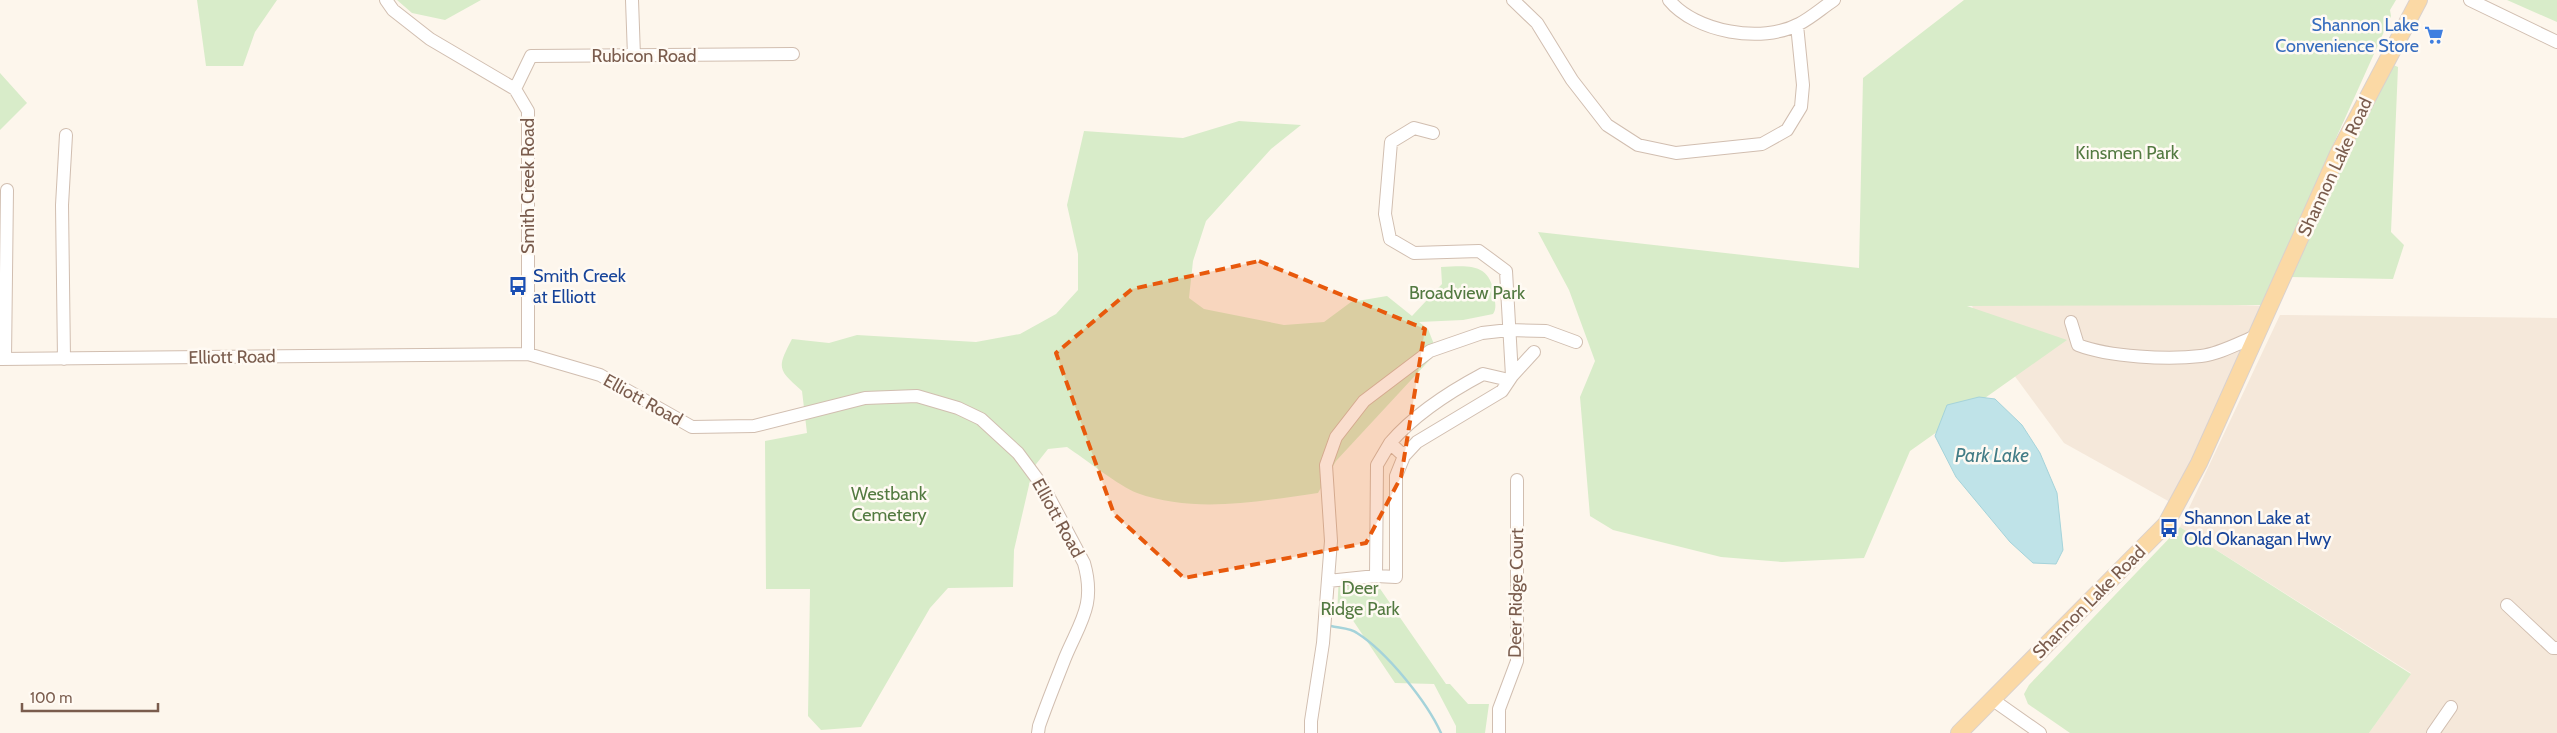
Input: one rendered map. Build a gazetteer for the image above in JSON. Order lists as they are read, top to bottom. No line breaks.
{"streets":{"main road":["Shannon Lake Road"],"street":["Rubicon Road","Smith Creek Road","Elliott Road","Deer Ridge Court"]},"crossings":[["Rubicon Road","Smith Creek Road"],["Smith Creek Road","Elliott Road"]],"water":["Park Lake"],"parks":["Kinsmen Park","Broadview Park","Westbank Cemetery","Deer Ridge Park"],"places":{"supermarket":["Shannon Lake Convenience Store"],"bus stop":["Smith Creek at Elliott","Shannon Lake at Old Okanagan Hwy"]},"scale_bar":"100 m"}
